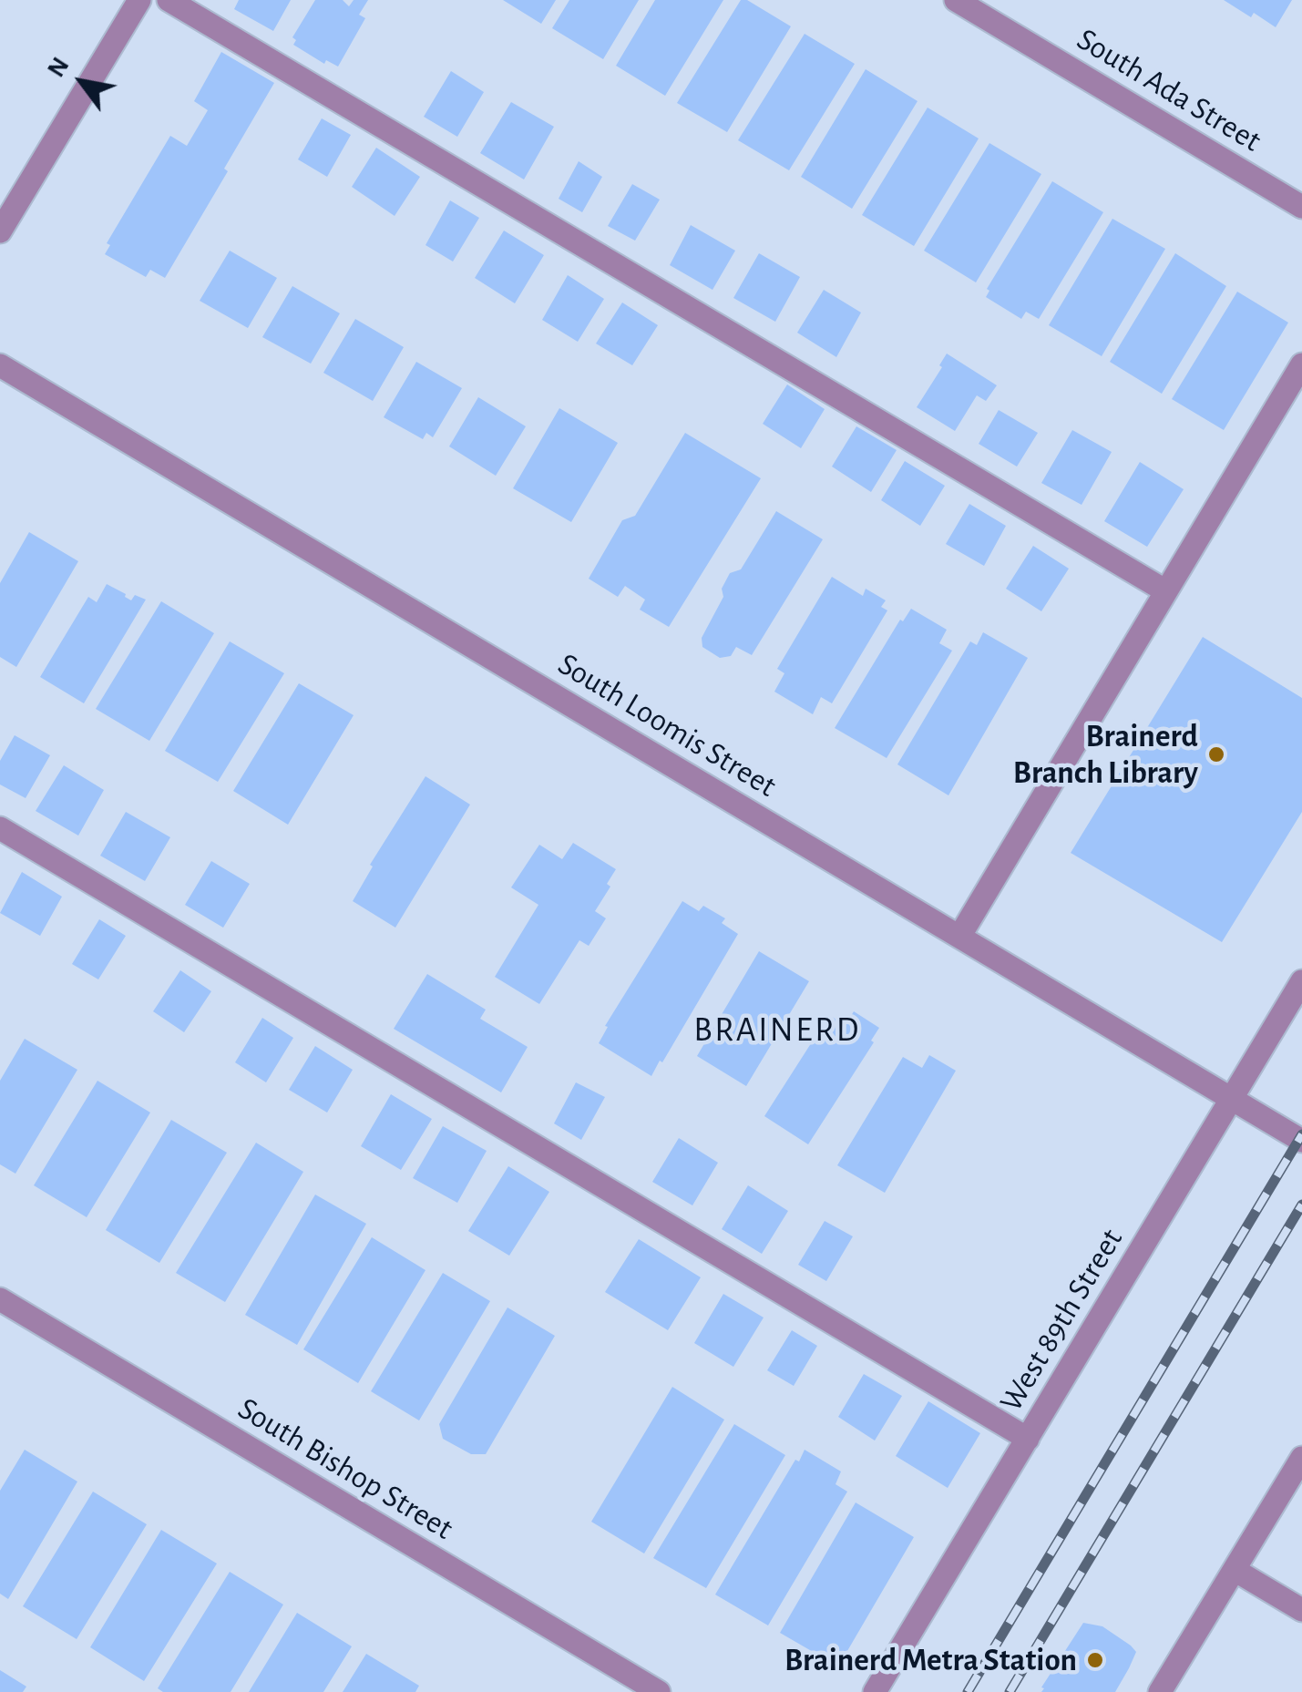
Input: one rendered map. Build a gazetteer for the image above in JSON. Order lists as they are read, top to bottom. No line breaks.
{"streets":{"street":["South Ada Street","South Loomis Street","West 89th Street","South Bishop Street"]},"crossings":[["South Loomis Street","West 89th Street"]],"districts":["BRAINERD"],"places":["Brainerd Branch Library","Brainerd Metra Station"],"north":"top left"}
